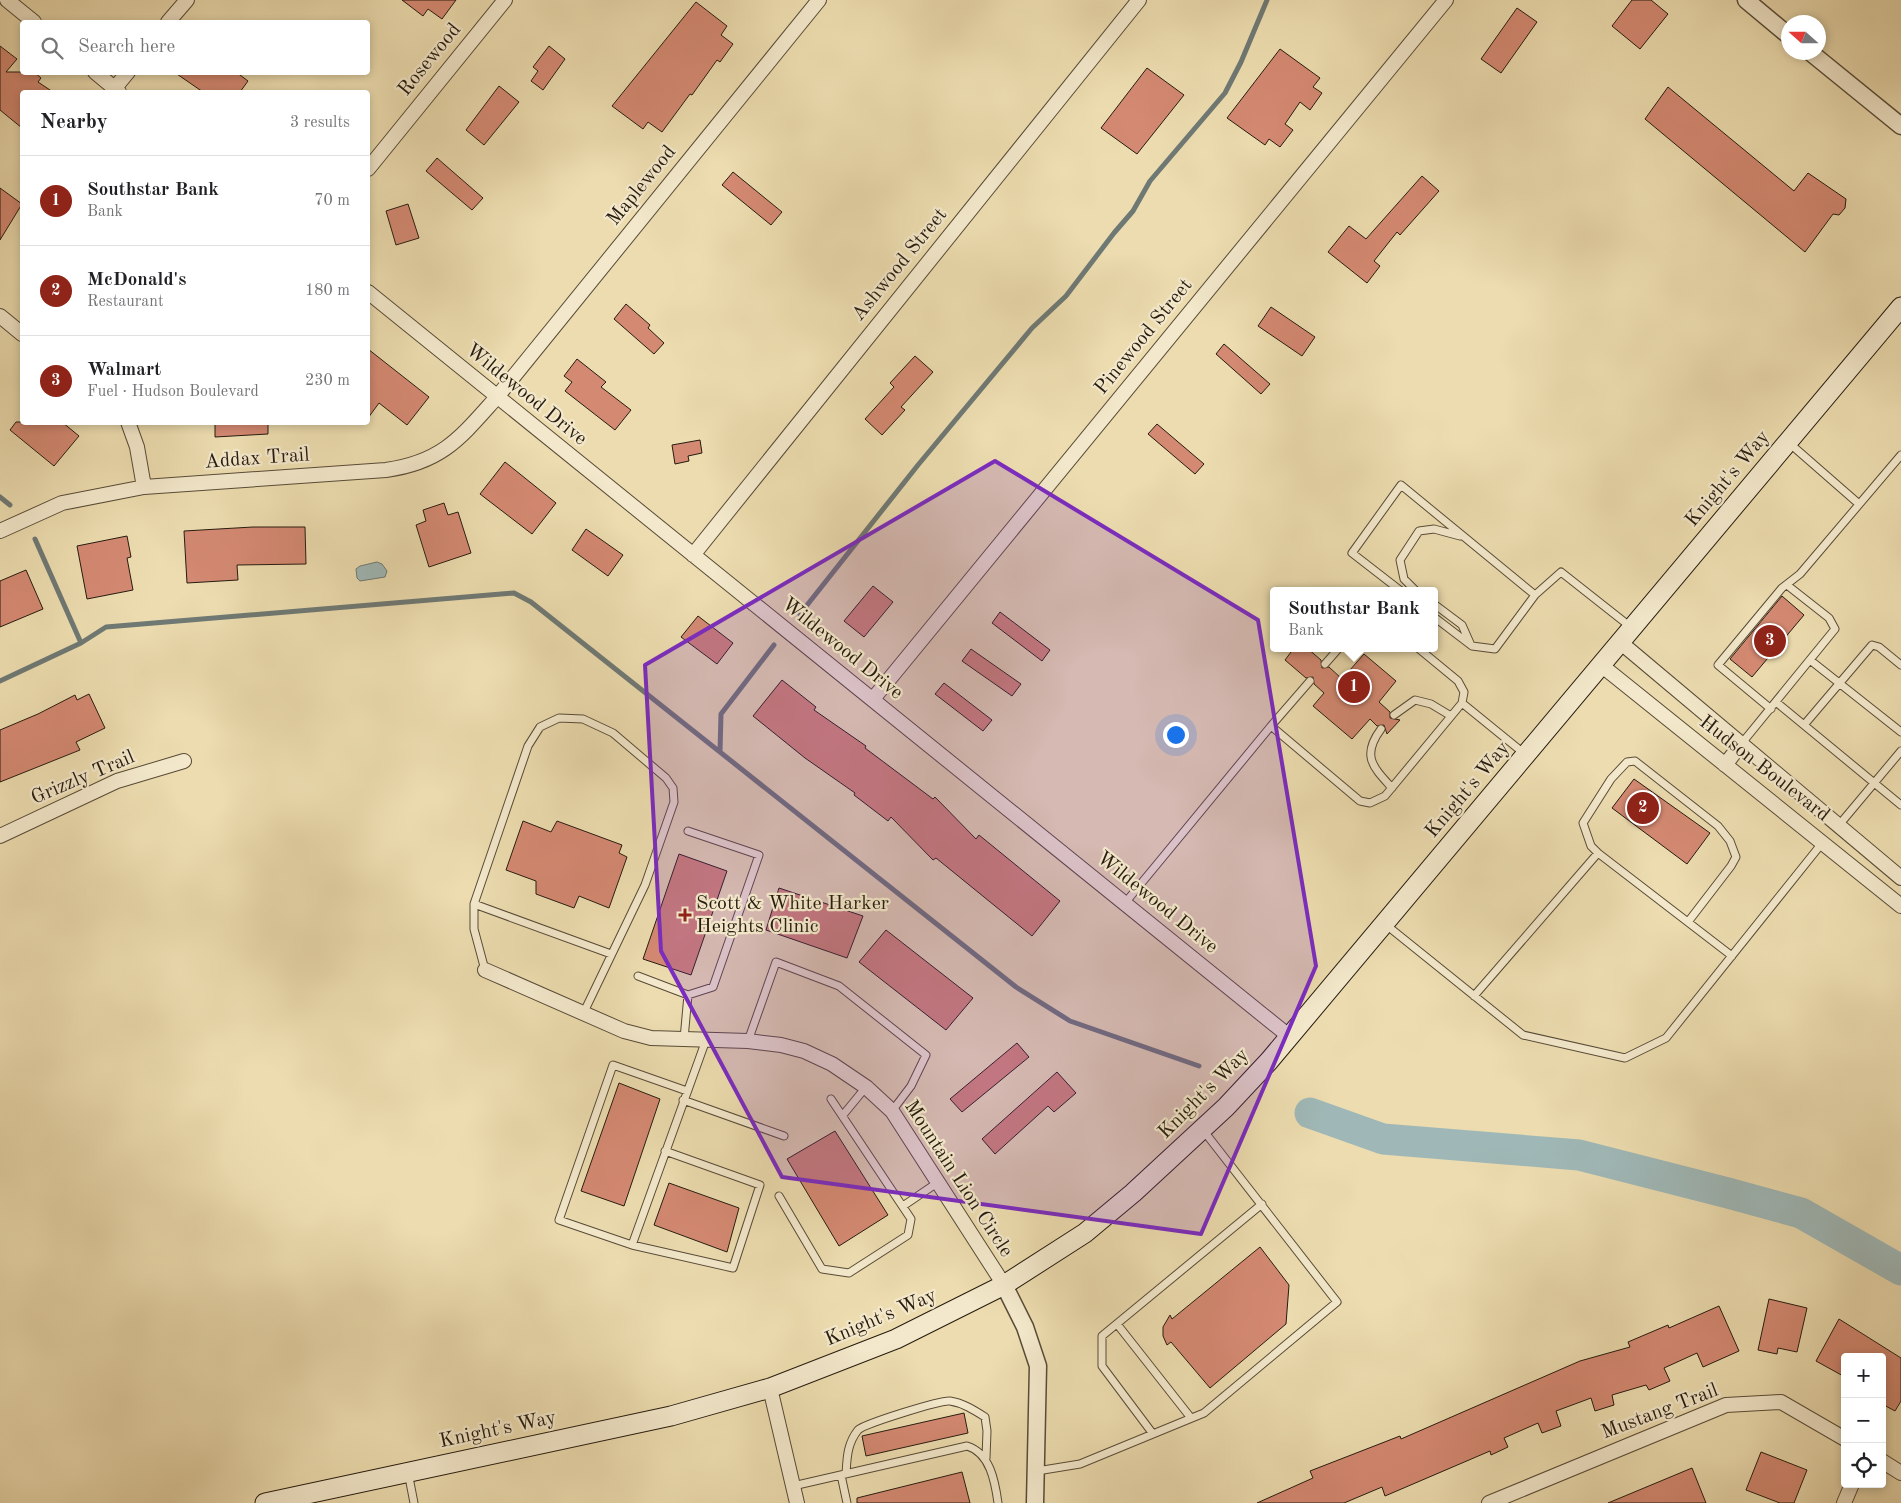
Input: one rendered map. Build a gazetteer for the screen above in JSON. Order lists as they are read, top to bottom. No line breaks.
{"streets":{"main road":["Knight's Way"],"street":["Rosewood","Maplewood","Ashwood Street","Pinewood Street","Wildewood Drive","Addax Trail","Hudson Boulevard","Grizzly Trail","Mountain Lion Circle","Mustang Trail"]},"crossings":[["Maplewood","Wildewood Drive"],["Maplewood","Addax Trail"],["Ashwood Street","Wildewood Drive"],["Pinewood Street","Wildewood Drive"],["Wildewood Drive","Addax Trail"],["Wildewood Drive","Knight's Way"],["Knight's Way","Hudson Boulevard"],["Knight's Way","Mountain Lion Circle"]],"places":{"health":["Scott & White Harker Heights Clinic"]},"north":"left","page":{"search":"Search here","heading":["Nearby","3 results"],"list":[{"mark":"1","name":"Southstar Bank","note":"Bank","value":"70 m"},{"mark":"2","name":"McDonald's","note":"Restaurant","value":"180 m"},{"mark":"3","name":"Walmart","note":"Fuel · Hudson Boulevard","value":"230 m"}],"popup":["Southstar Bank","Bank"],"pins":["3","1","2"],"map_buttons":["+","−"]}}
